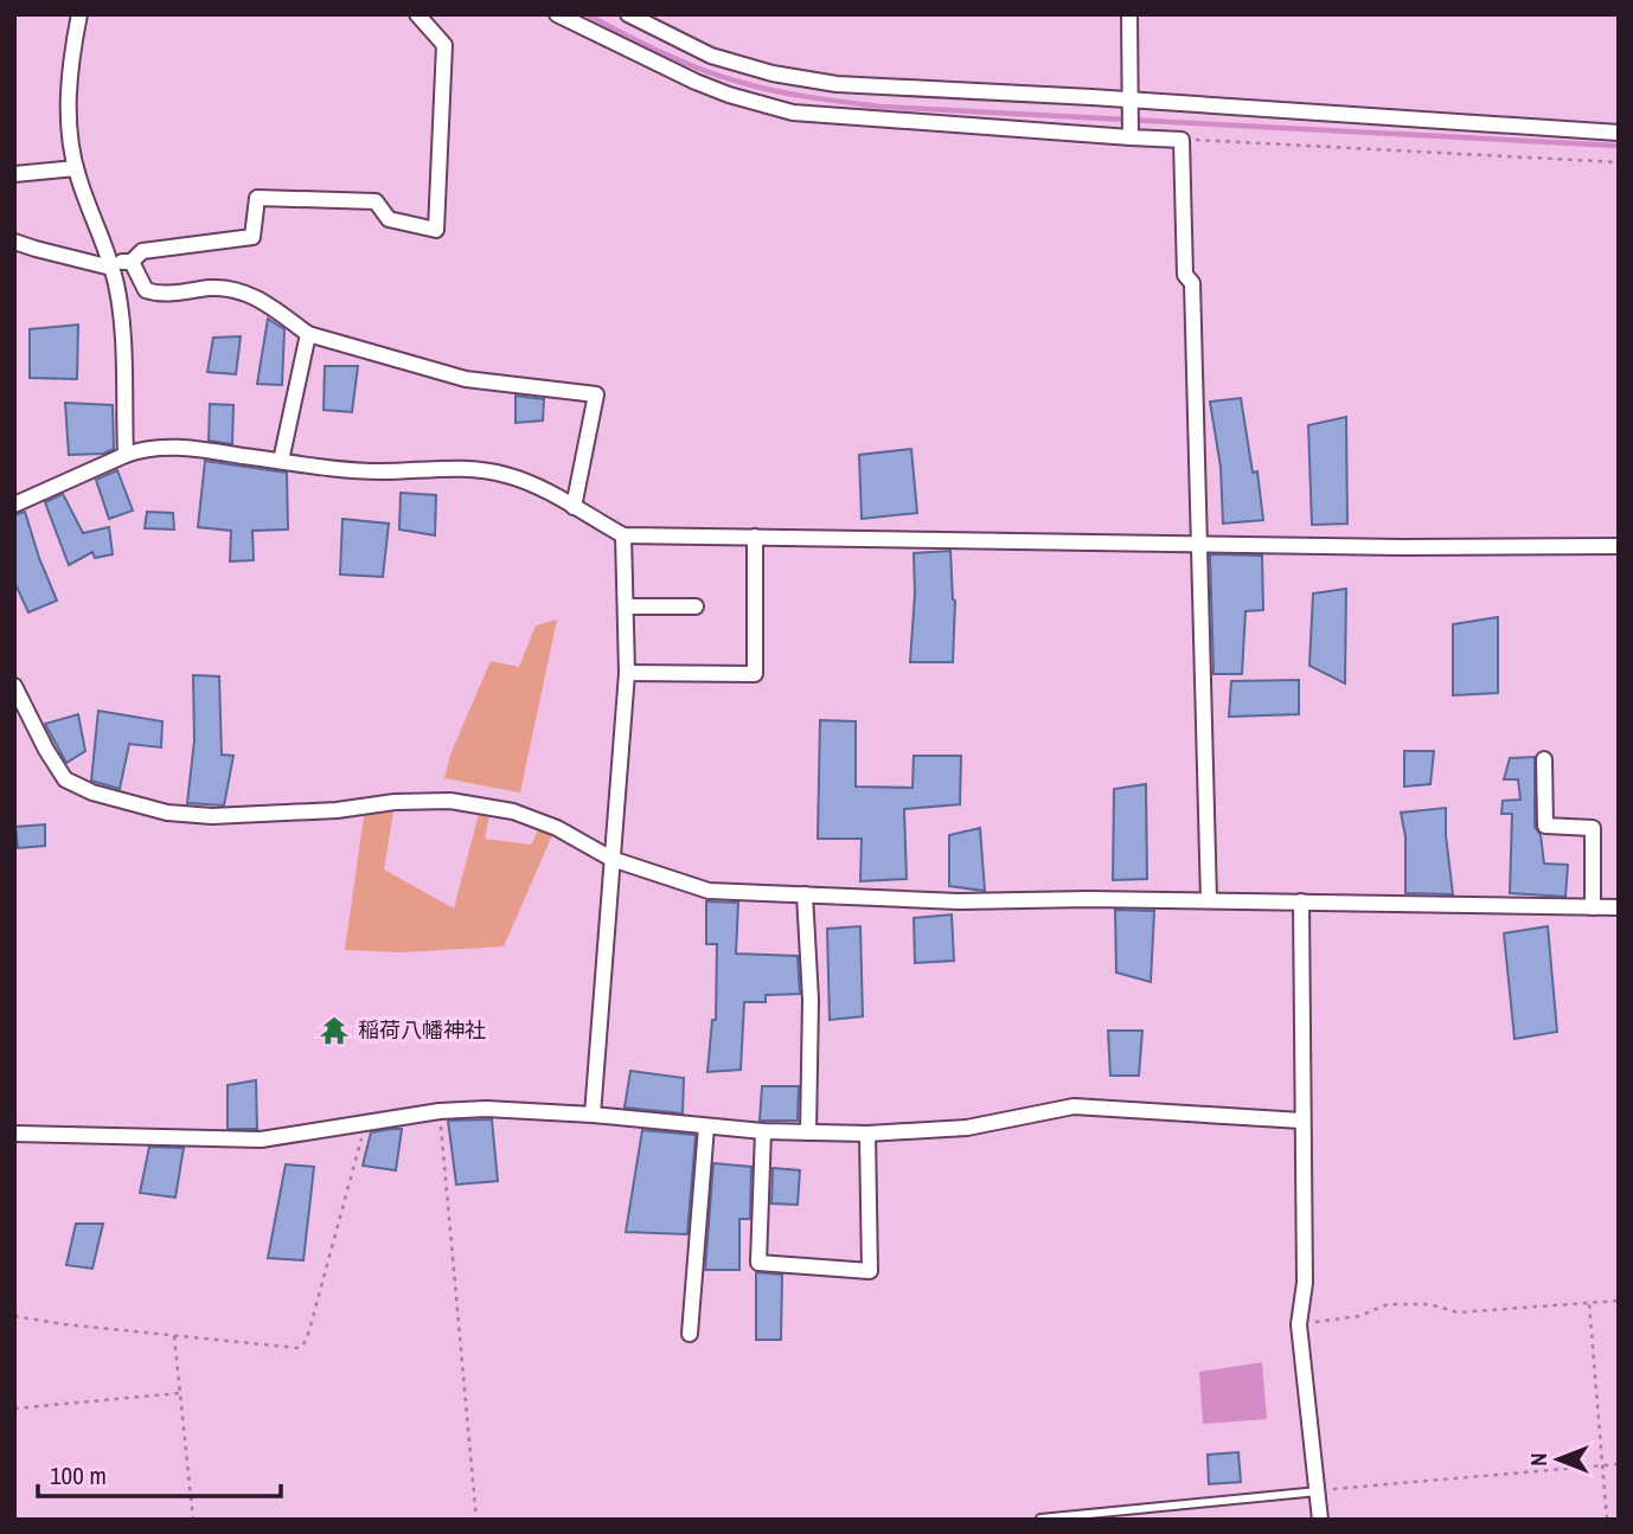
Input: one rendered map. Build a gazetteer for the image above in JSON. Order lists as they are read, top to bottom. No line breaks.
{"places":{"temple":["稲荷八幡神社"]},"scale_bar":"100 m","north":"left"}
